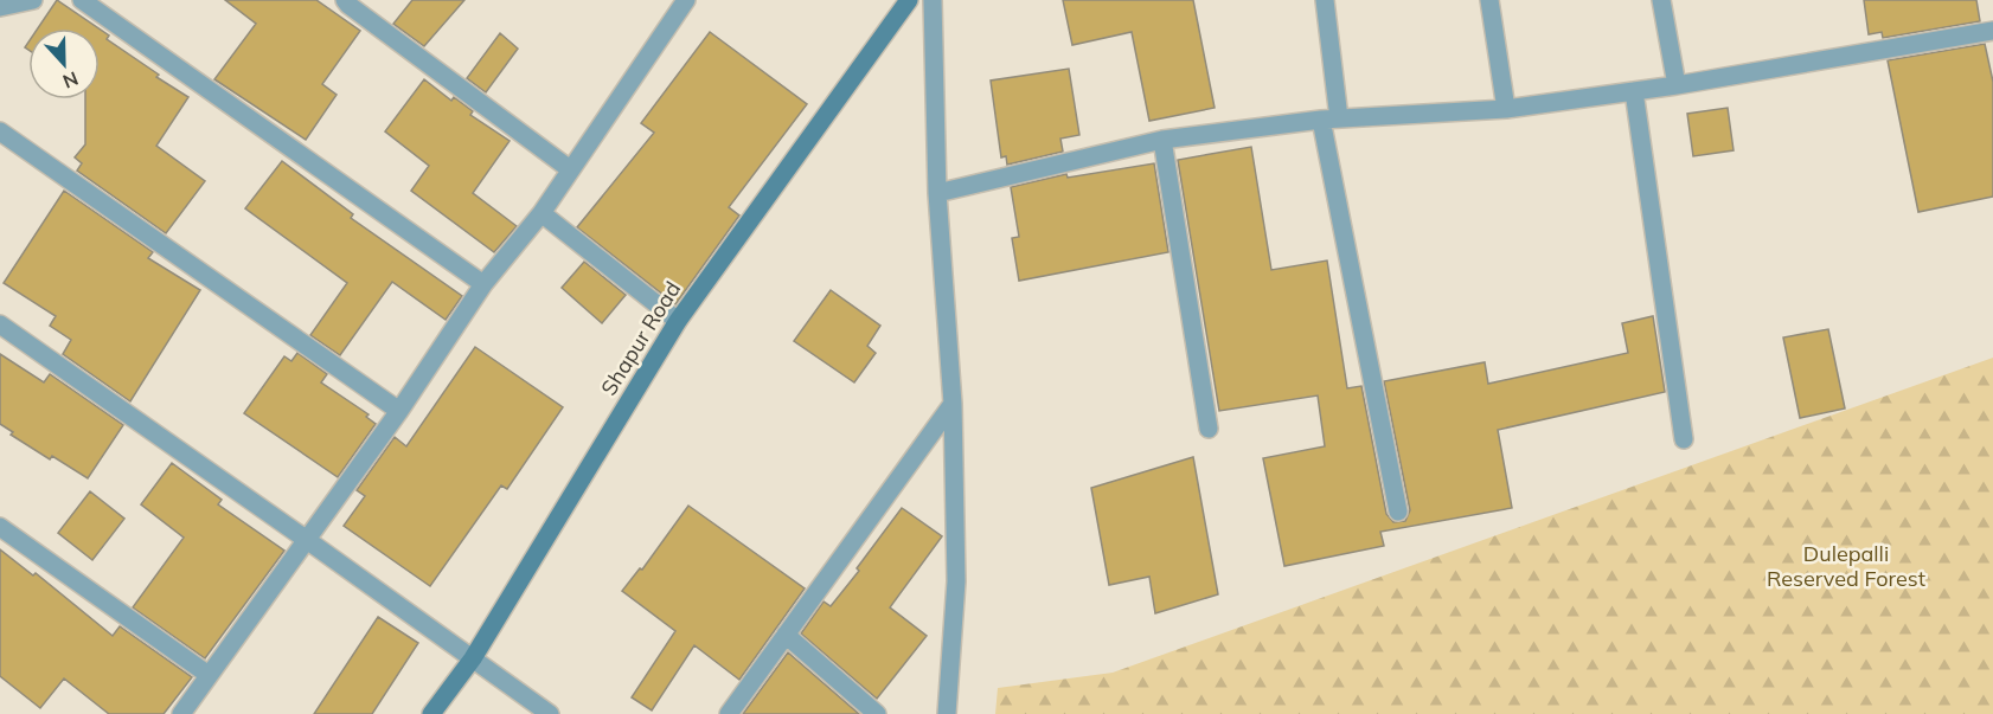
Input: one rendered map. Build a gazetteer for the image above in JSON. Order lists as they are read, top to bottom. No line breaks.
{"streets":{"street":["Shapur Road"]},"parks":["Dulepalli Reserved Forest"],"north":"bottom"}
